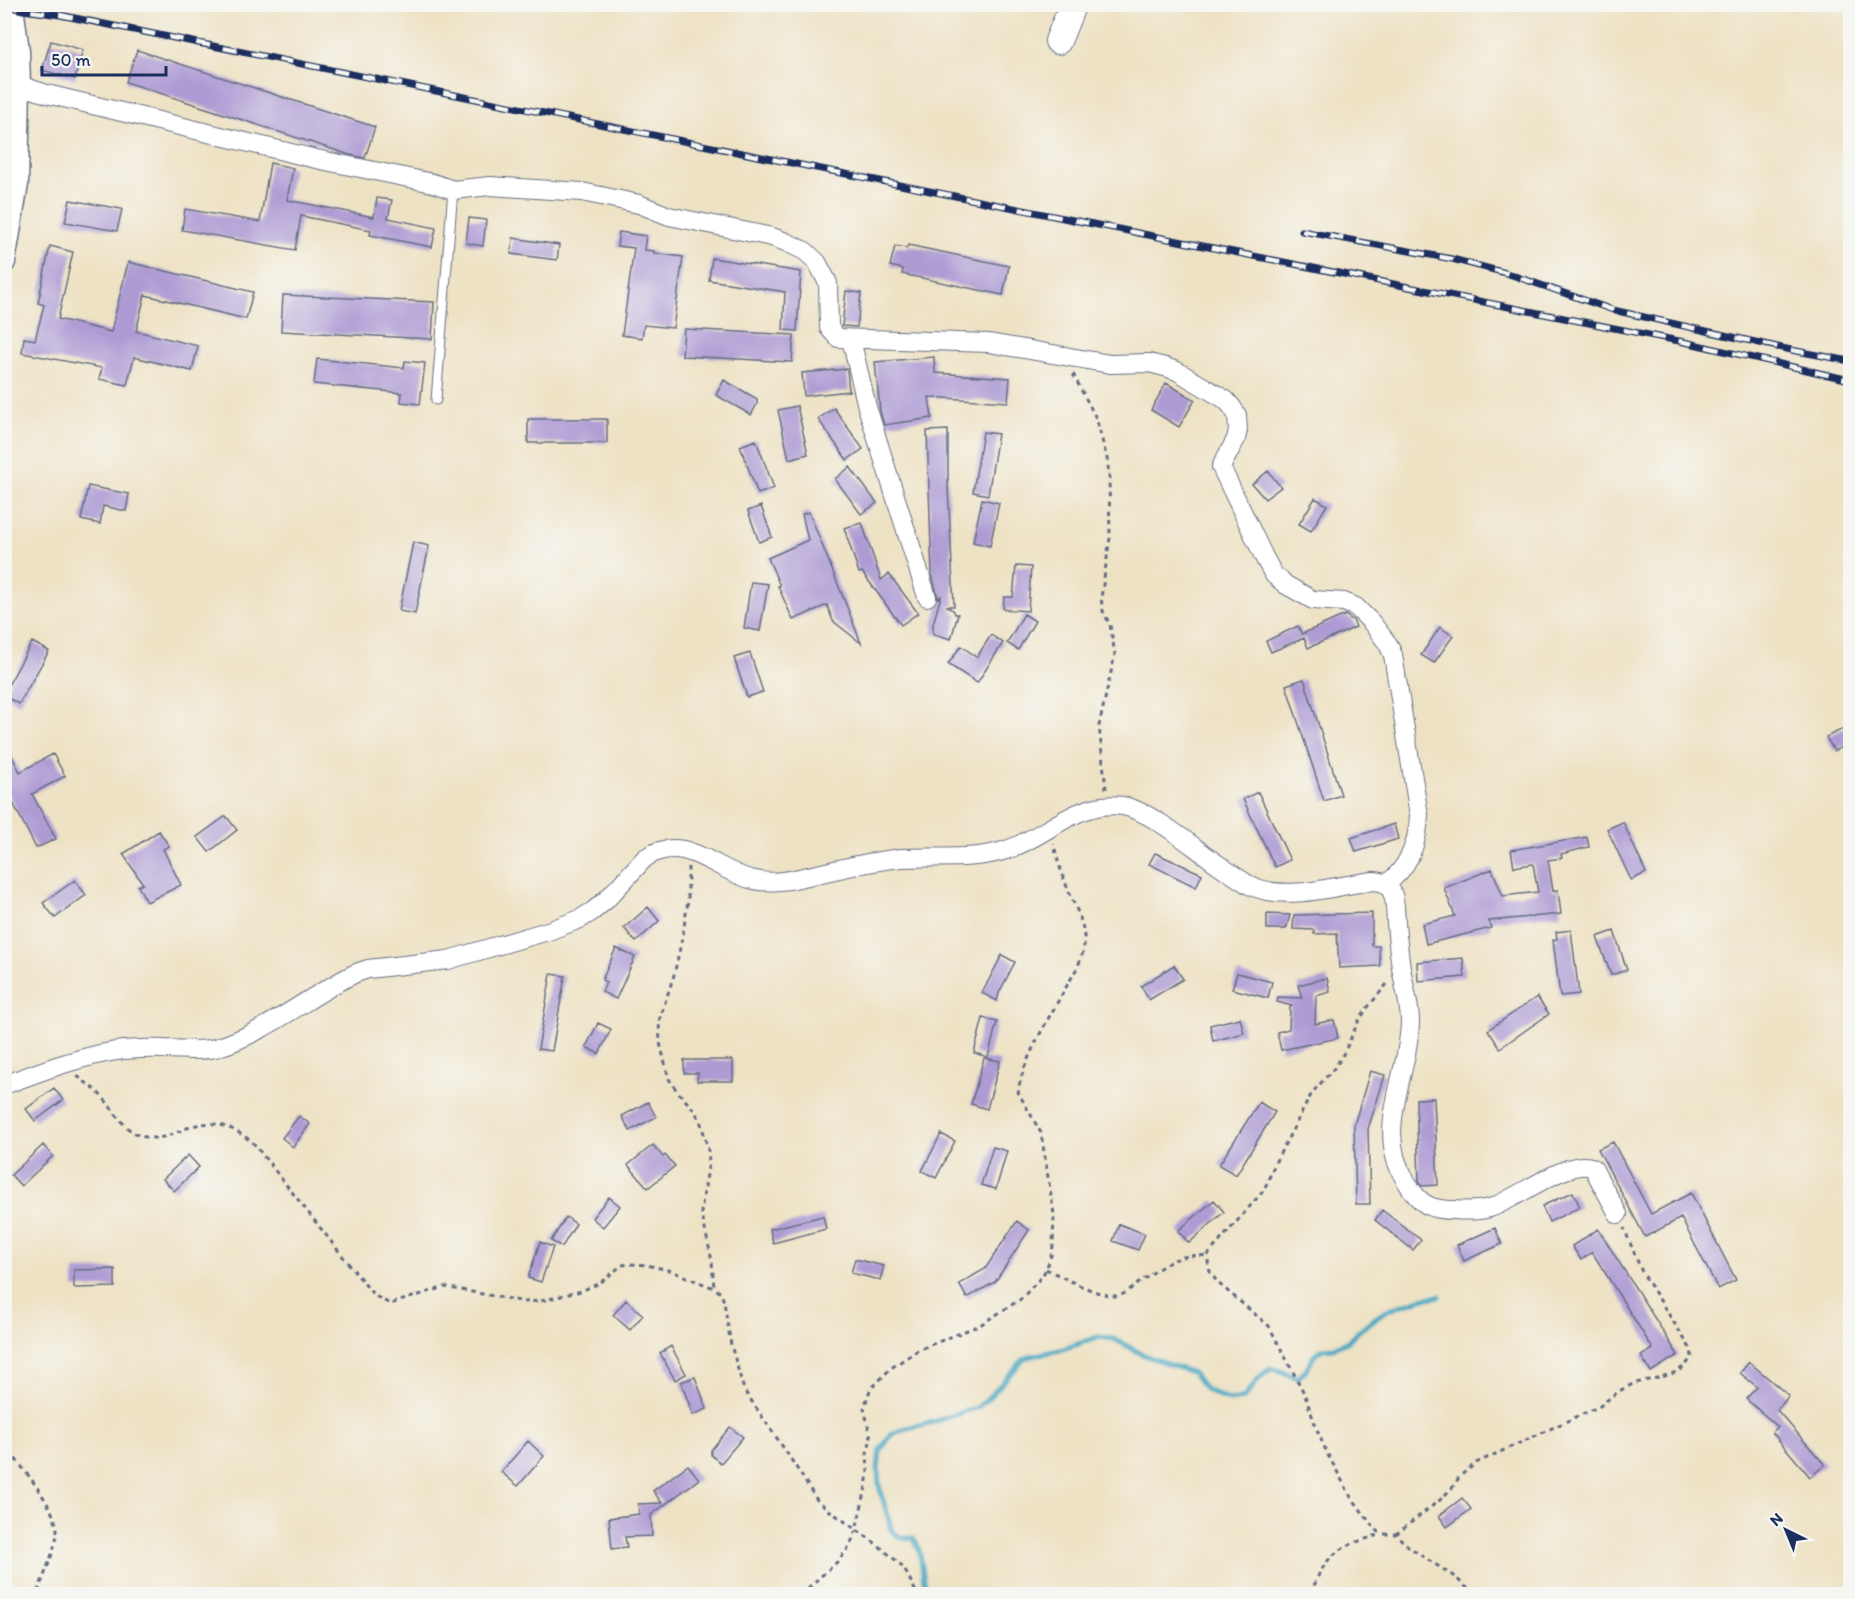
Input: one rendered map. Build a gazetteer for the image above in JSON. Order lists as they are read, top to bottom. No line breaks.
{"scale_bar":"50 m","north":"top left"}
